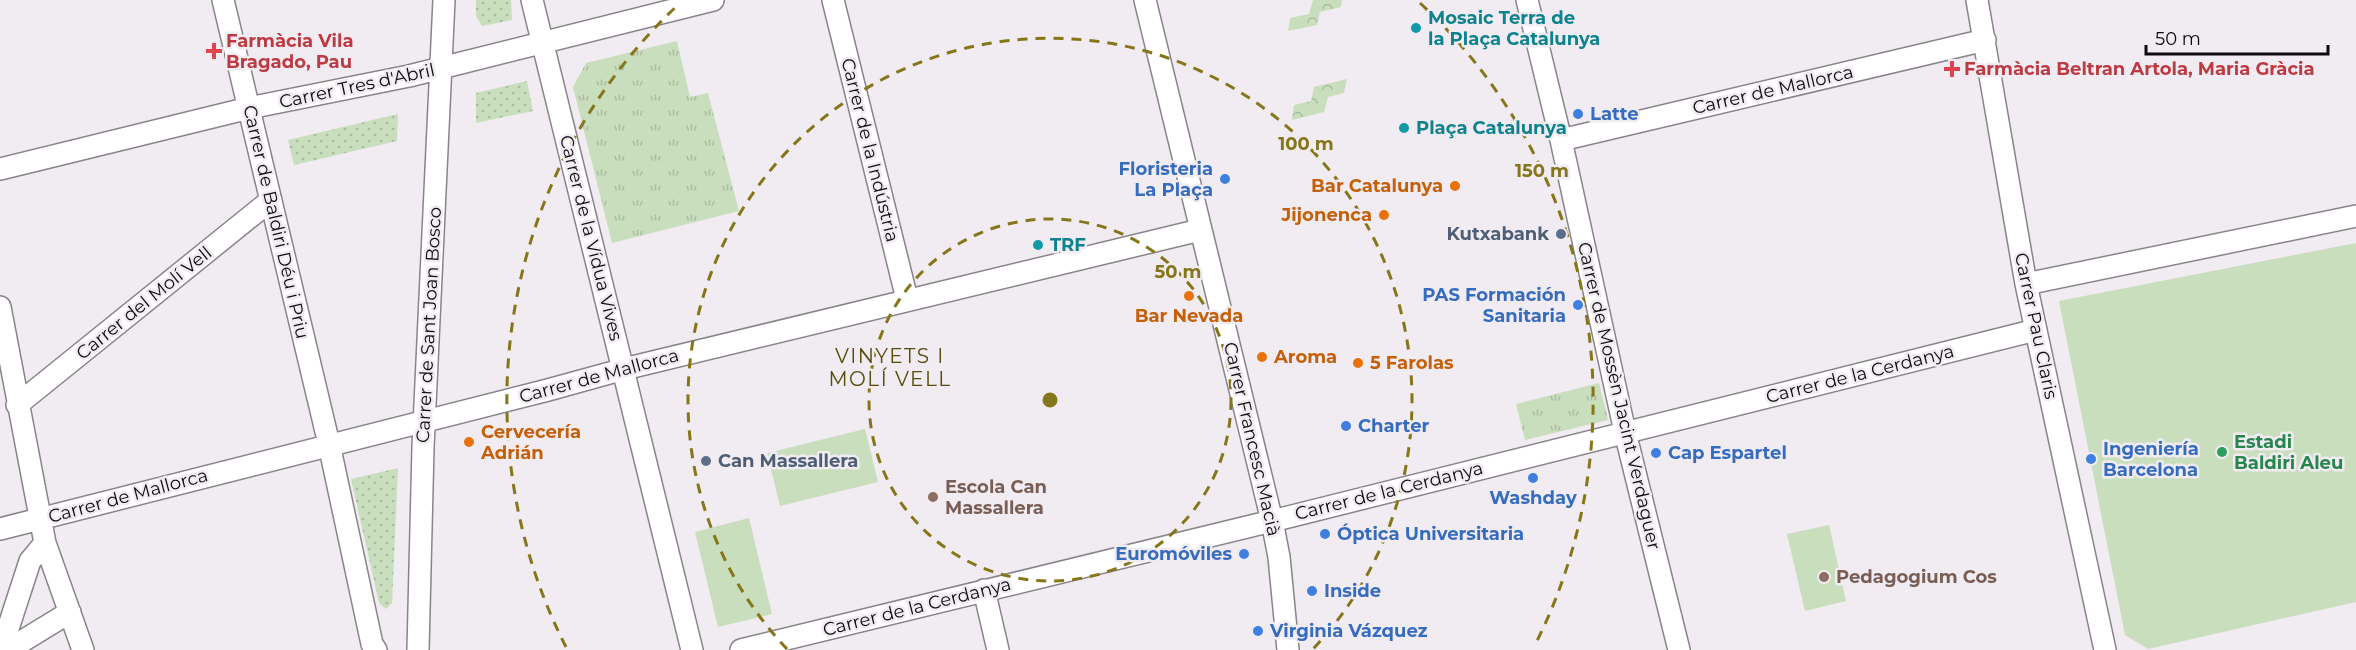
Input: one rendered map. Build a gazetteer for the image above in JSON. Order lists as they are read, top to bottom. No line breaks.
{"streets":{"street":["Carrer Tres d'Abril","Carrer de Mallorca","Carrer de la Indústria","Carrer de Baldiri Déu i Priu","Carrer de la Vídua Vives","Carrer del Molí Vell","Carrer de Sant Joan Bosco","Carrer Pau Claris","Carrer de la Cerdanya","Carrer de Mossèn Jacint Verdaguer","Carrer Francesc Macià"]},"crossings":[["Carrer Tres d'Abril","Carrer de Baldiri Déu i Priu"],["Carrer Tres d'Abril","Carrer de la Vídua Vives"],["Carrer Tres d'Abril","Carrer de Sant Joan Bosco"],["Carrer de Mallorca","Carrer de la Indústria"],["Carrer de Mallorca","Carrer de Baldiri Déu i Priu"],["Carrer de Mallorca","Carrer de la Vídua Vives"],["Carrer de Mallorca","Carrer de Sant Joan Bosco"],["Carrer de Mallorca","Carrer Pau Claris"],["Carrer de Mallorca","Carrer de Mossèn Jacint Verdaguer"],["Carrer de Mallorca","Carrer Francesc Macià"],["Carrer de Baldiri Déu i Priu","Carrer del Molí Vell"],["Carrer Pau Claris","Carrer de la Cerdanya"],["Carrer de la Cerdanya","Carrer de Mossèn Jacint Verdaguer"],["Carrer de la Cerdanya","Carrer Francesc Macià"]],"districts":["VINYETS I MOLÍ VELL"],"places":{"other":["Mosaic Terra de la Plaça Catalunya","Latte","Plaça Catalunya","Floristeria La Plaça","Bar Catalunya","Jijonenca","Kutxabank","TRF","Bar Nevada","PAS Formación Sanitaria","Aroma","5 Farolas","Charter","Cervecería Adrián","Estadi Baldiri Aleu","Cap Espartel","Ingeniería Barcelona","Can Massallera","Washday","Escola Can Massallera","Óptica Universitaria","Euromóviles","Pedagogium Cos","Inside","Virginia Vázquez"],"health":["Farmàcia Vila Bragado, Pau","Farmàcia Beltran Artola, Maria Gràcia"]},"scale_bar":"50 m","rings":["100 m","150 m","50 m"]}
